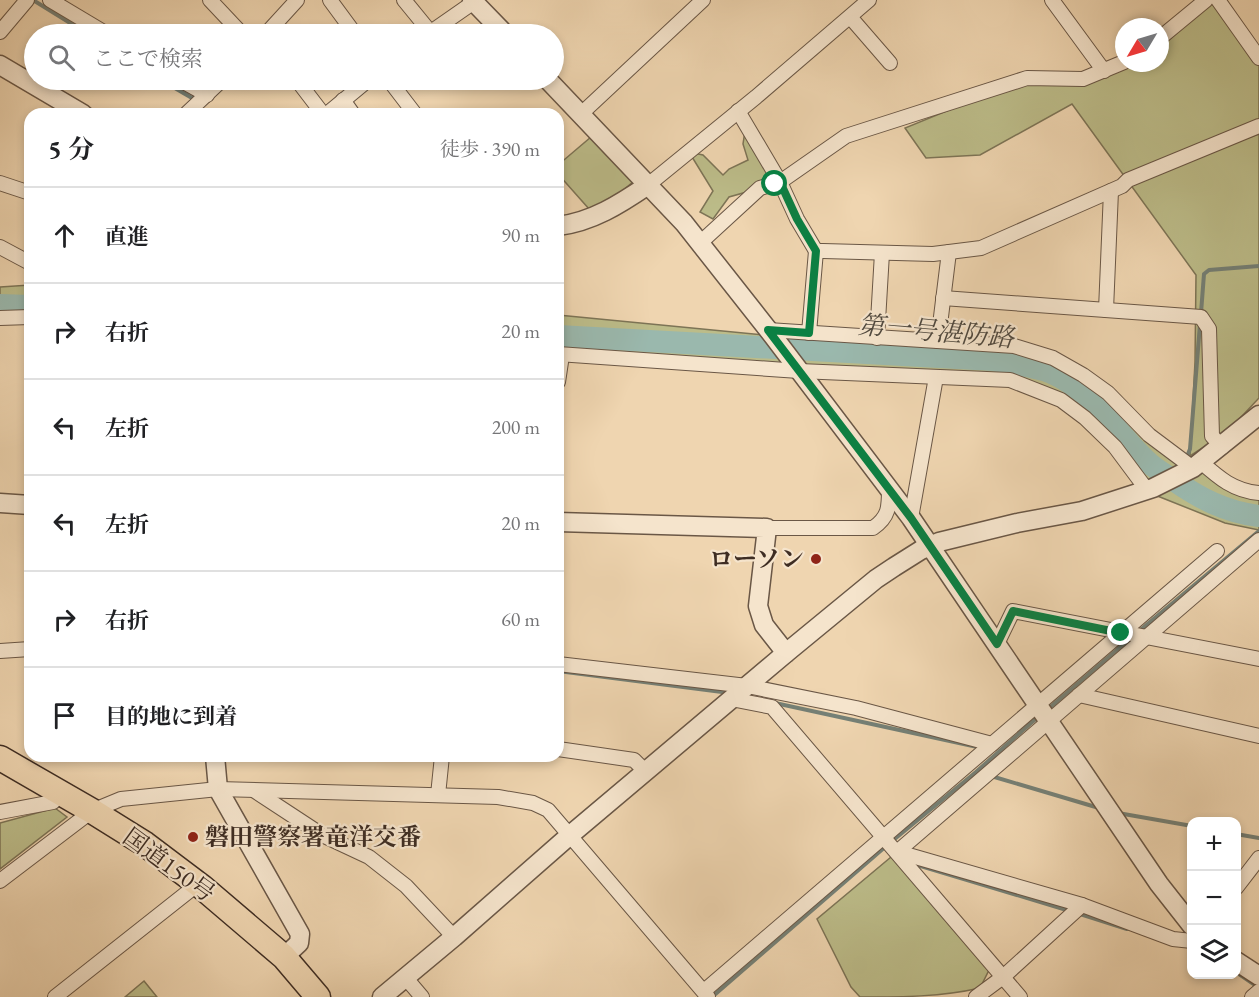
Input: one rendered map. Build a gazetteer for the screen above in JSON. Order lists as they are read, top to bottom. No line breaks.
{"streets":{"highway":["国道150号"]},"water":["第一号湛防路"],"places":["ローソン","磐田警察署竜洋交番"],"north":"bottom left","page":{"search":"ここで検索","heading":["5 分","徒歩 · 390 m"],"list":[["直進","90 m"],["右折","20 m"],["左折","200 m"],["左折","20 m"],["右折","60 m"],"目的地に到着"],"map_buttons":["+","−"]}}
